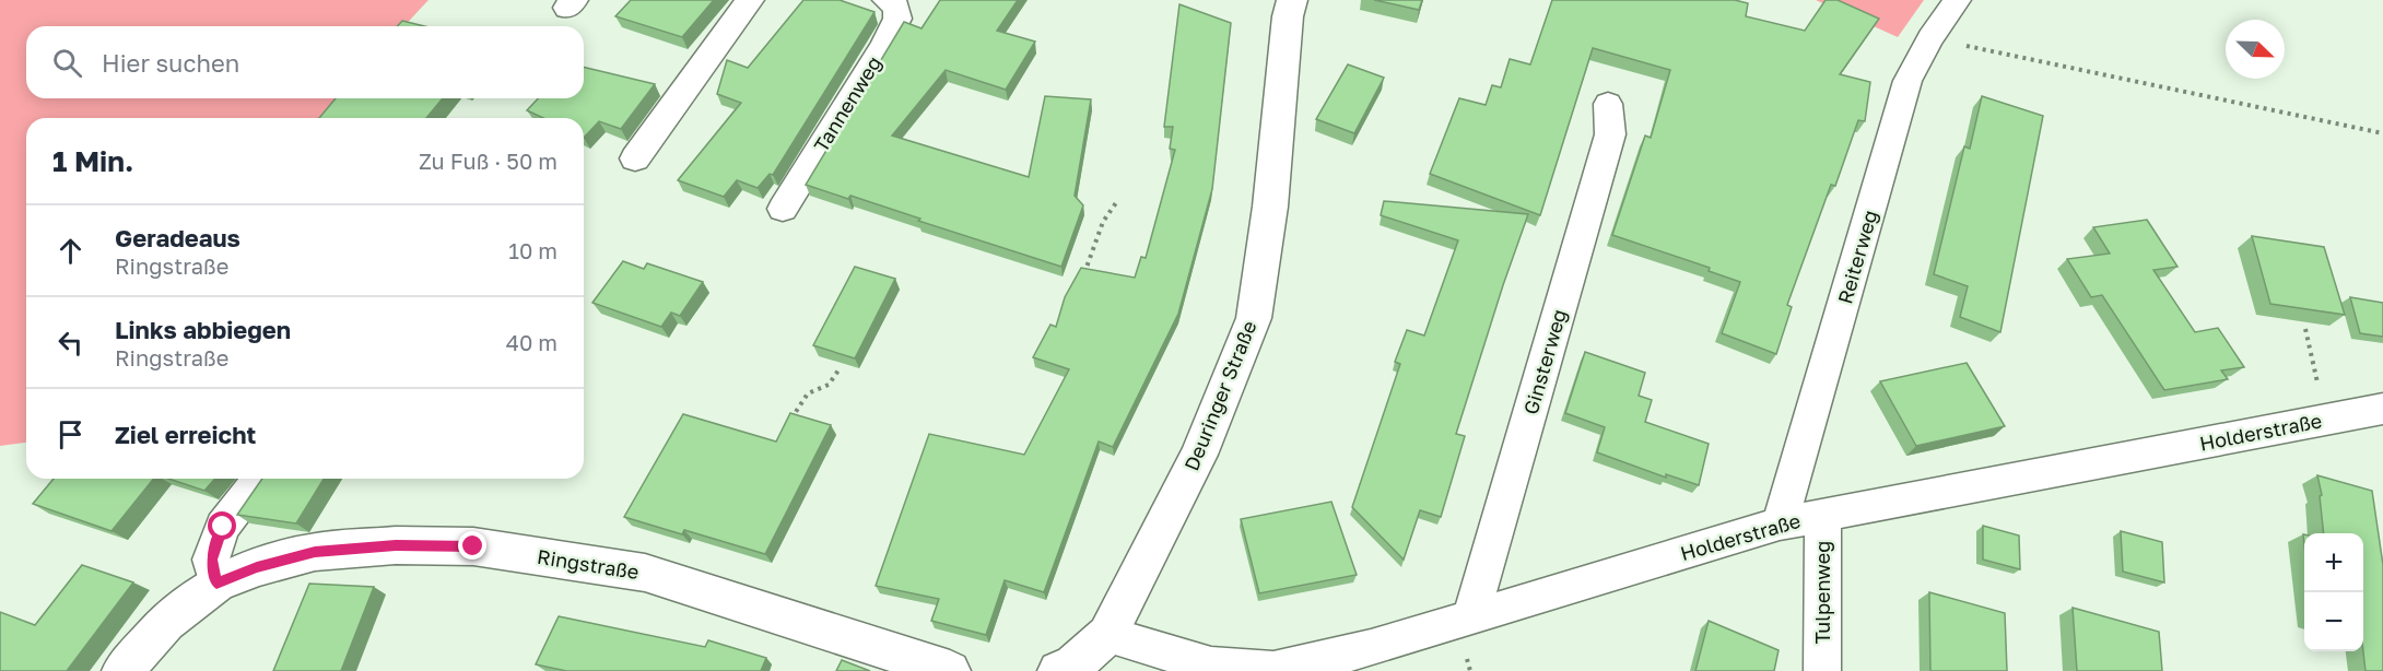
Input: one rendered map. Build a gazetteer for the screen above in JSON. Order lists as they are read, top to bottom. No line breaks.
{"streets":{"street":["Tannenweg","Reiterweg","Ginsterweg","Deuringer Straße","Holderstraße","Ringstraße","Tulpenweg"]},"crossings":[["Reiterweg","Holderstraße"],["Ginsterweg","Holderstraße"],["Deuringer Straße","Holderstraße"],["Holderstraße","Tulpenweg"]],"north":"bottom right","page":{"search":"Hier suchen","heading":["1 Min.","Zu Fuß · 50 m"],"list":[["Geradeaus","Ringstraße","10 m"],["Links abbiegen","Ringstraße","40 m"],"Ziel erreicht"],"map_buttons":["+","−"]}}
